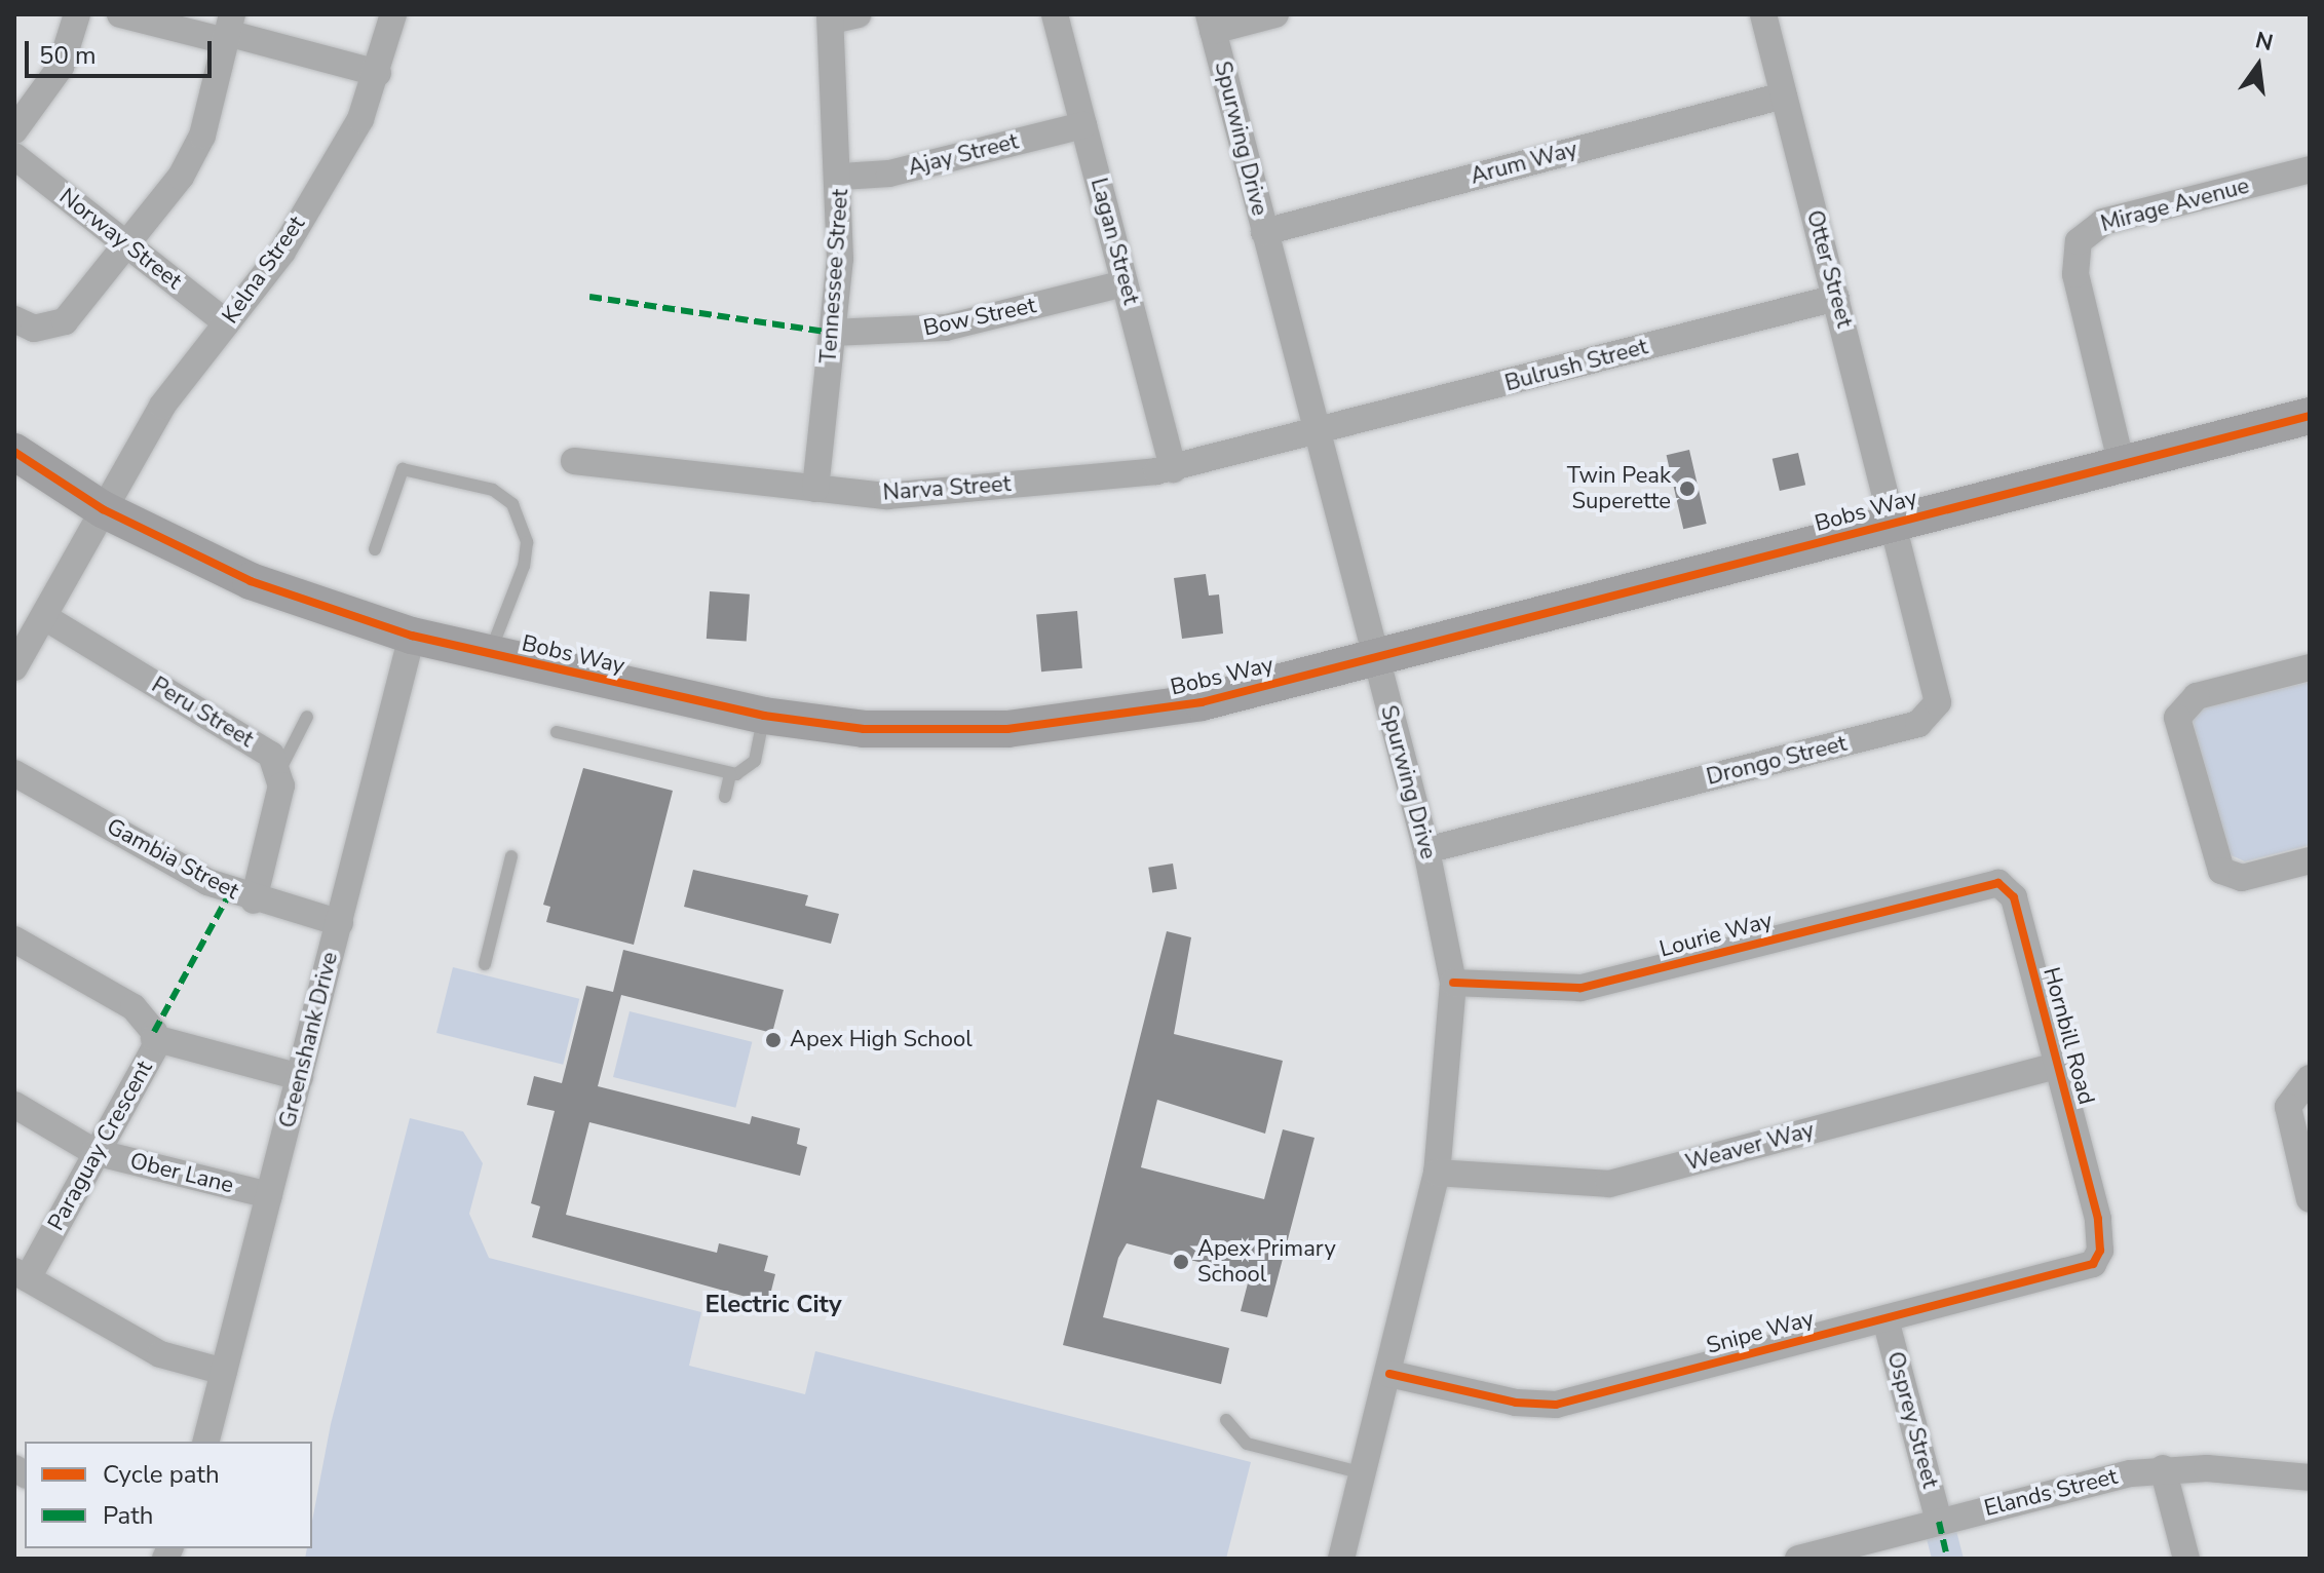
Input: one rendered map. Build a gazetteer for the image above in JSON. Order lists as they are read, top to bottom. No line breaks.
{"streets":{"street":["Spurwing Drive","Ajay Street","Arum Way","Mirage Avenue","Norway Street","Lagan Street","Otter Street","Kelna Street","Tennessee Street","Bow Street","Bulrush Street","Narva Street","Bobs Way","Peru Street","Drongo Street","Gambia Street","Lourie Way","Hornbill Road","Greenshank Drive","Paraguay Crescent","Weaver Way","Ober Lane","Snipe Way","Osprey Street","Elands Street"]},"crossings":[["Spurwing Drive","Arum Way"],["Spurwing Drive","Bulrush Street"],["Spurwing Drive","Narva Street"],["Spurwing Drive","Bobs Way"],["Spurwing Drive","Drongo Street"],["Spurwing Drive","Lourie Way"],["Spurwing Drive","Weaver Way"],["Spurwing Drive","Snipe Way"],["Ajay Street","Lagan Street"],["Ajay Street","Tennessee Street"],["Arum Way","Otter Street"],["Mirage Avenue","Bobs Way"],["Norway Street","Kelna Street"],["Lagan Street","Bow Street"],["Lagan Street","Narva Street"],["Otter Street","Bulrush Street"],["Otter Street","Bobs Way"],["Otter Street","Drongo Street"],["Kelna Street","Bobs Way"],["Kelna Street","Peru Street"],["Tennessee Street","Bow Street"],["Tennessee Street","Narva Street"],["Bulrush Street","Narva Street"],["Bobs Way","Drongo Street"],["Bobs Way","Greenshank Drive"],["Gambia Street","Greenshank Drive"],["Lourie Way","Hornbill Road"],["Hornbill Road","Weaver Way"],["Hornbill Road","Snipe Way"],["Greenshank Drive","Ober Lane"],["Paraguay Crescent","Ober Lane"],["Snipe Way","Osprey Street"],["Osprey Street","Elands Street"]],"districts":["Electric City"],"places":["Twin Peak Superette","Apex High School","Apex Primary School"],"legend":["Cycle path","Path"],"scale_bar":"50 m","north":"top"}
